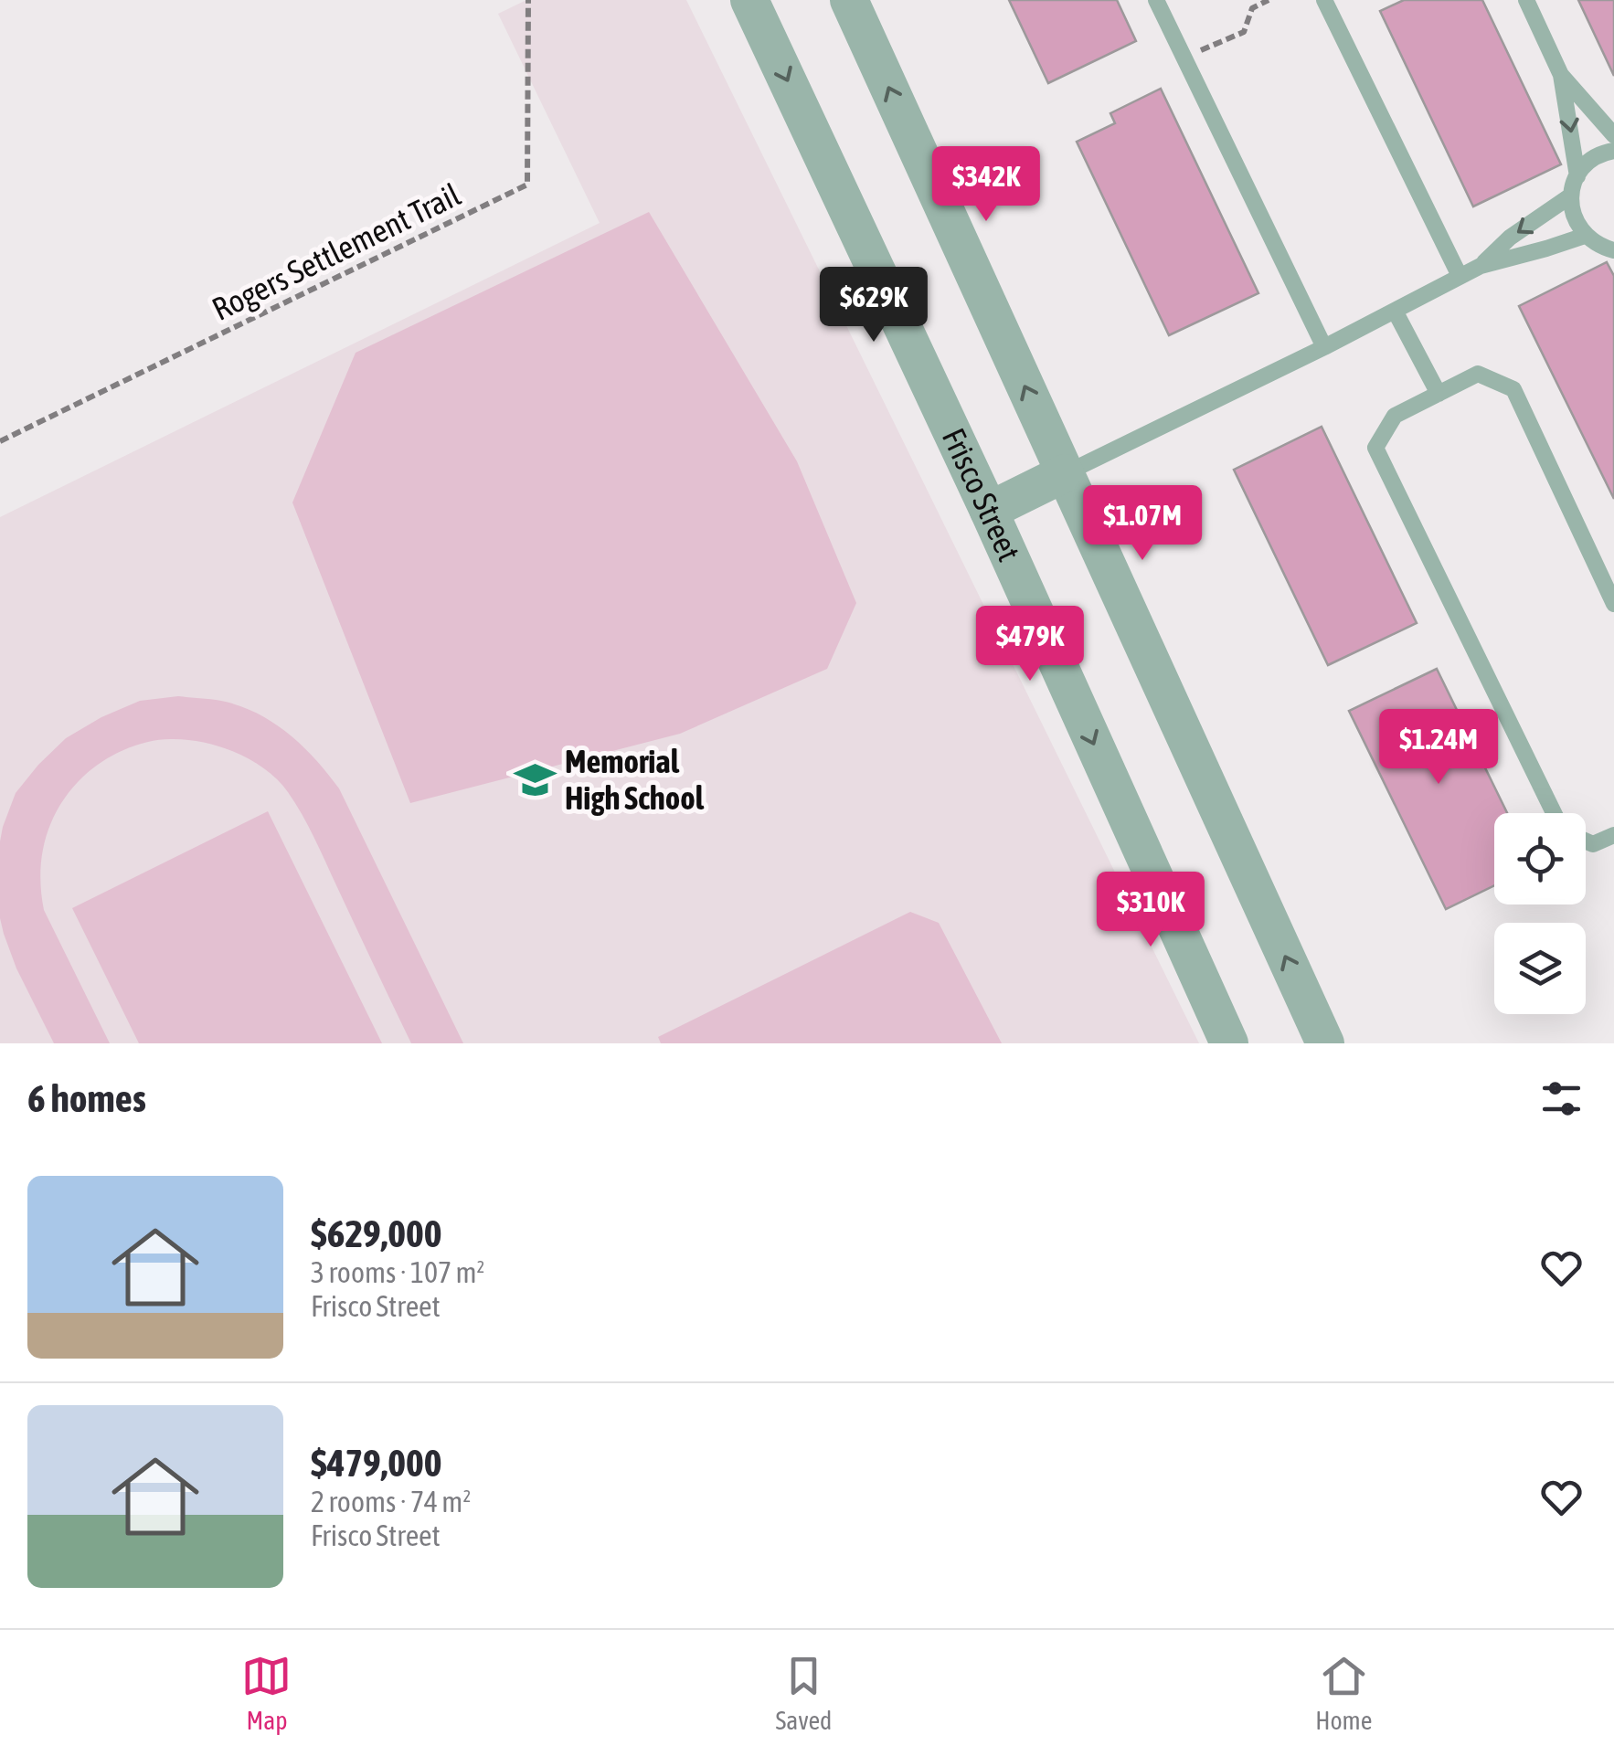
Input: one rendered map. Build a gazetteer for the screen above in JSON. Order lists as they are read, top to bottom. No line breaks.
{"streets":{"street":["Frisco Street"],"path":["Rogers Settlement Trail"]},"places":{"school or university":["Memorial High School"]},"page":{"price":["$342K","$629K","$1.07M","$479K","$1.24M","$310K"],"heading":"6 homes","list":[{"name":"$629,000","note":"3 rooms · 107 m² · Frisco Street"},{"name":"$479,000","note":"2 rooms · 74 m² · Frisco Street"}],"tabs":["Map","Saved","Home"]}}
